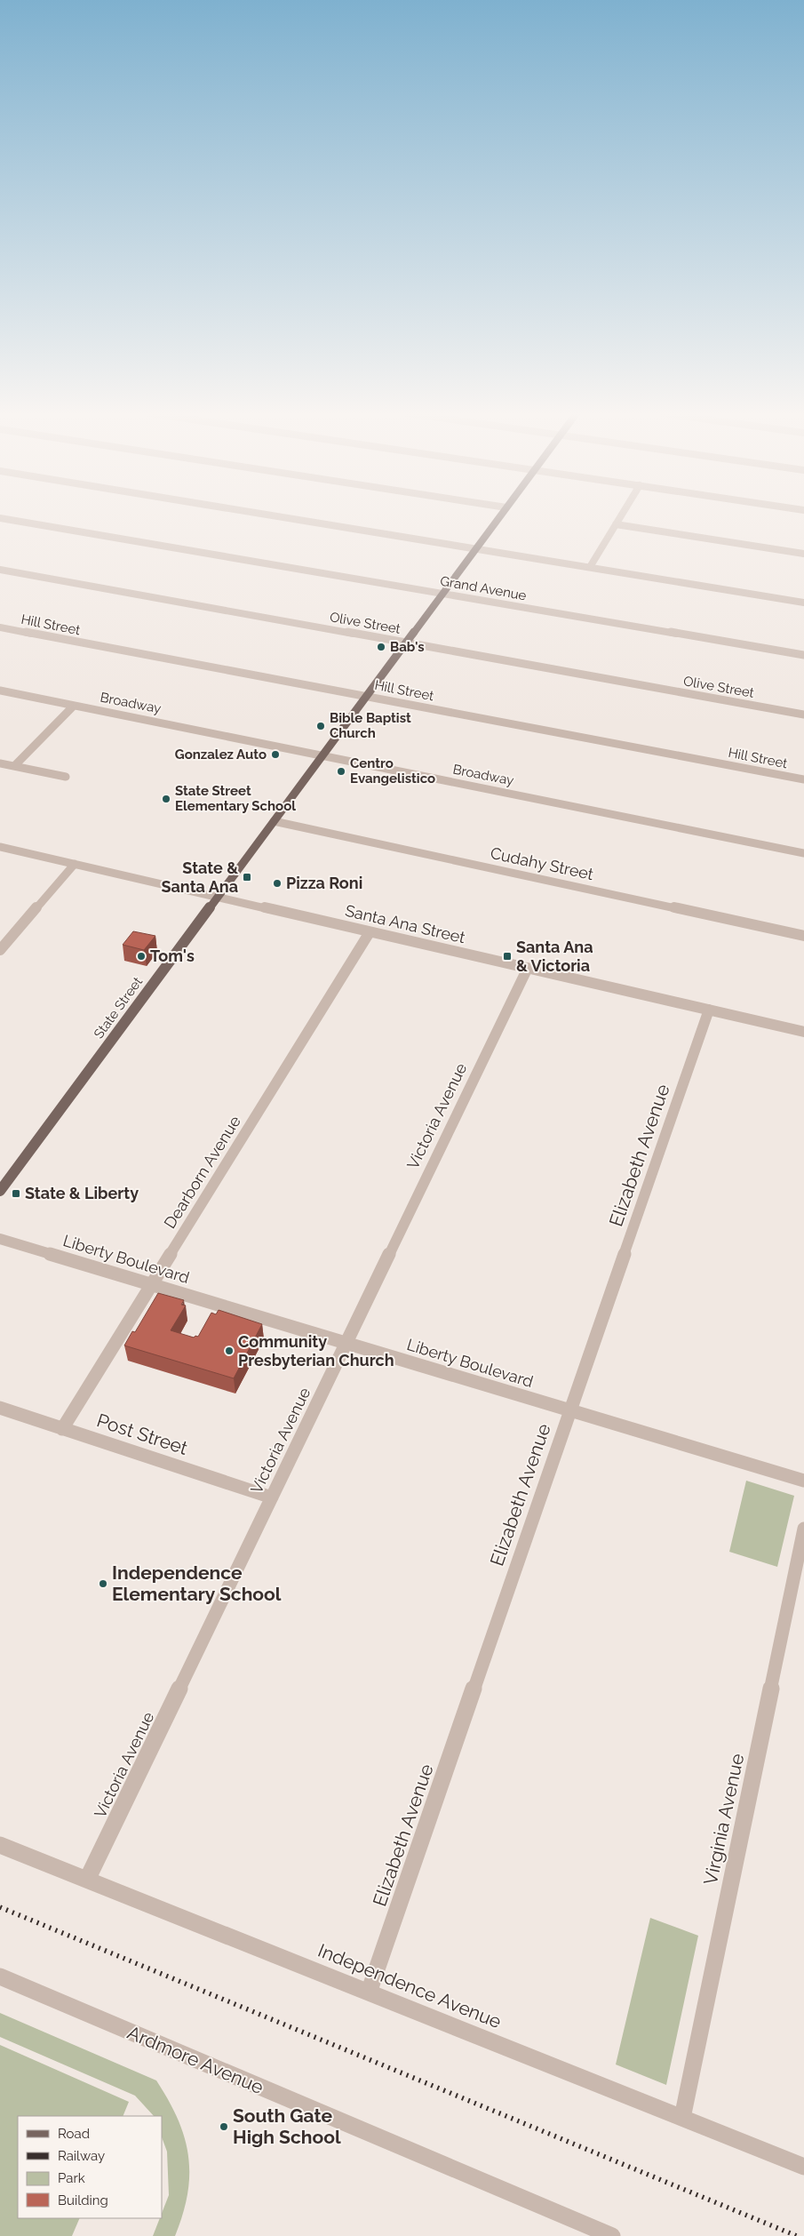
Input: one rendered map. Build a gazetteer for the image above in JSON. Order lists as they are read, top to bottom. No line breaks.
{"streets":{"main road":["State Street"],"street":["Grand Avenue","Olive Street","Hill Street","Broadway","Cudahy Street","Santa Ana Street","Victoria Avenue","Elizabeth Avenue","Dearborn Avenue","Liberty Boulevard","Post Street","Virginia Avenue","Independence Avenue","Ardmore Avenue"]},"crossings":[["Grand Avenue","State Street"],["Olive Street","State Street"],["Hill Street","State Street"],["Broadway","State Street"],["Cudahy Street","State Street"],["Santa Ana Street","State Street"],["Santa Ana Street","Victoria Avenue"],["Santa Ana Street","Elizabeth Avenue"],["Santa Ana Street","Dearborn Avenue"],["Victoria Avenue","Liberty Boulevard"],["Victoria Avenue","Post Street"],["Victoria Avenue","Independence Avenue"],["Elizabeth Avenue","Liberty Boulevard"],["Elizabeth Avenue","Independence Avenue"],["Dearborn Avenue","Liberty Boulevard"],["Dearborn Avenue","Post Street"],["Virginia Avenue","Independence Avenue"]],"places":{"other":["Bab's","Bible Baptist Church","Gonzalez Auto","Centro Evangelistico","State Street Elementary School","Pizza Roni","Tom's","Community Presbyterian Church","Independence Elementary School","South Gate High School"],"transit":["State & Santa Ana","Santa Ana & Victoria","State & Liberty"]},"legend":["Road","Railway","Park","Building"]}
